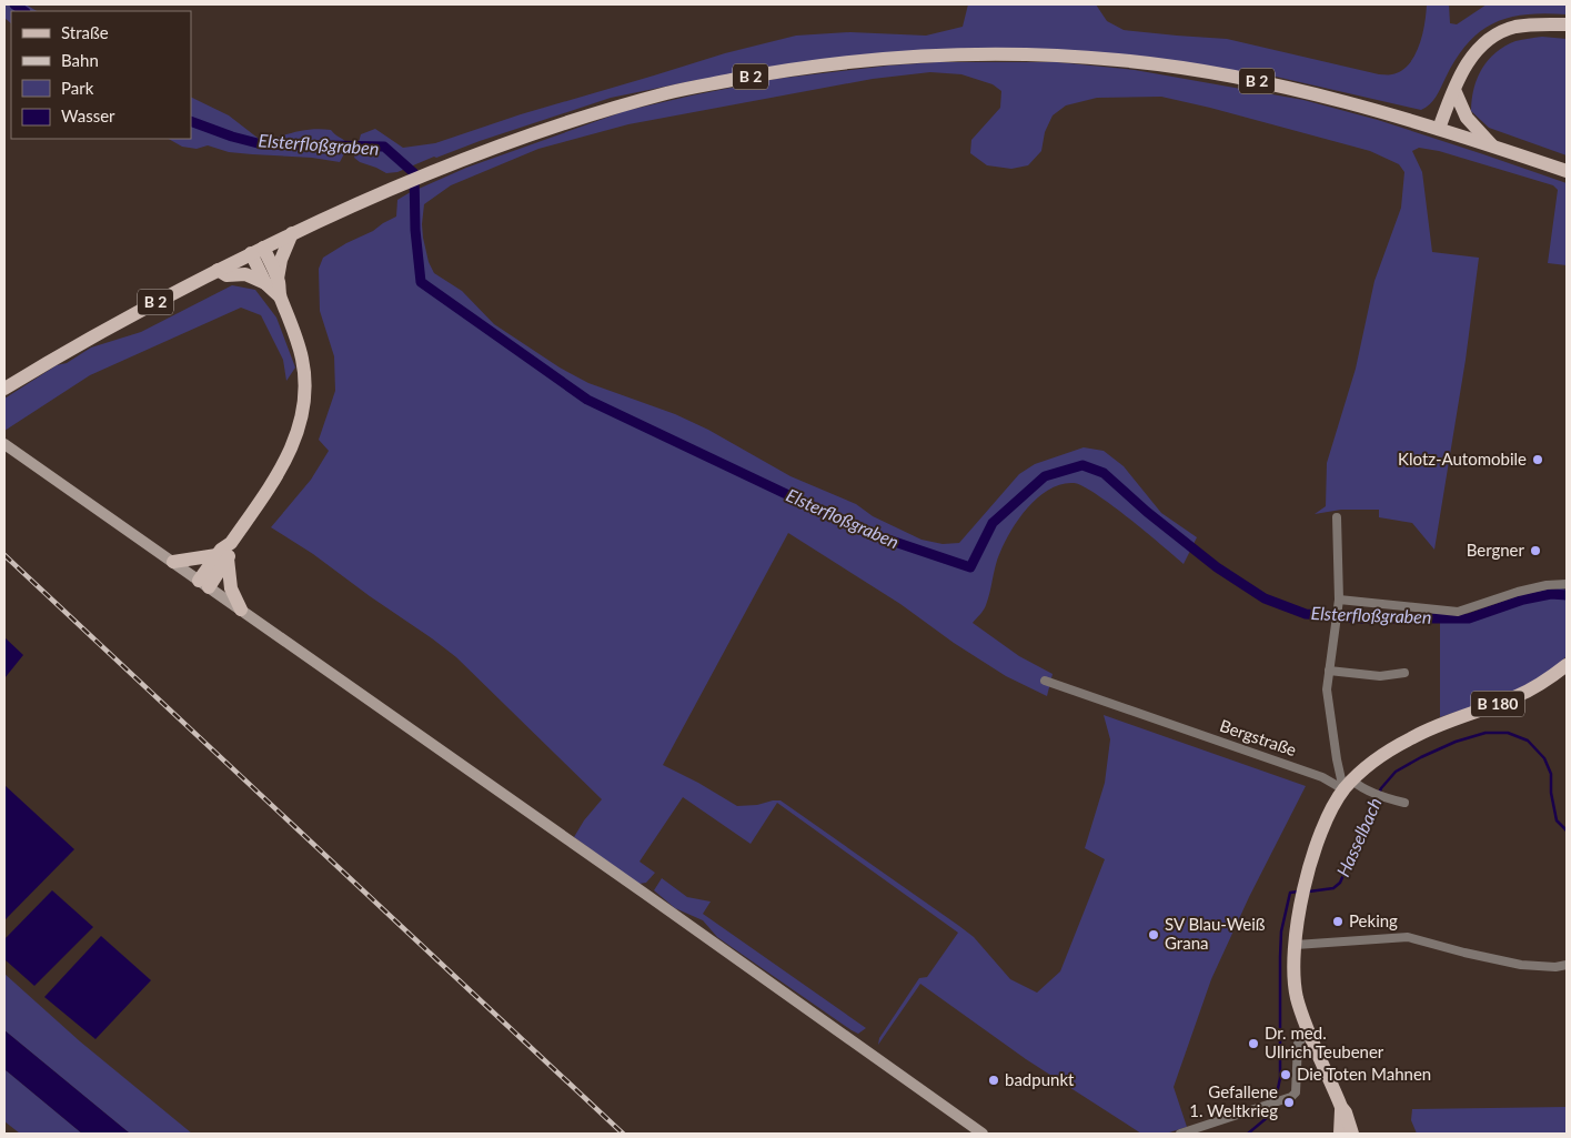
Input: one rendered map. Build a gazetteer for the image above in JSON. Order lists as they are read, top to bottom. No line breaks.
{"streets":{"main road":["B 2","B 180"],"street":["Bergstraße"]},"crossings":[["B 180","Bergstraße"]],"water":["Elsterfloßgraben","Hasselbach"],"places":["Klotz-Automobile","Bergner","Peking","SV Blau-Weiß Grana","Dr. med. Ullrich Teubener","Die Toten Mahnen","badpunkt","Gefallene 1. Weltkrieg"],"legend":["Straße","Bahn","Park","Wasser"]}
